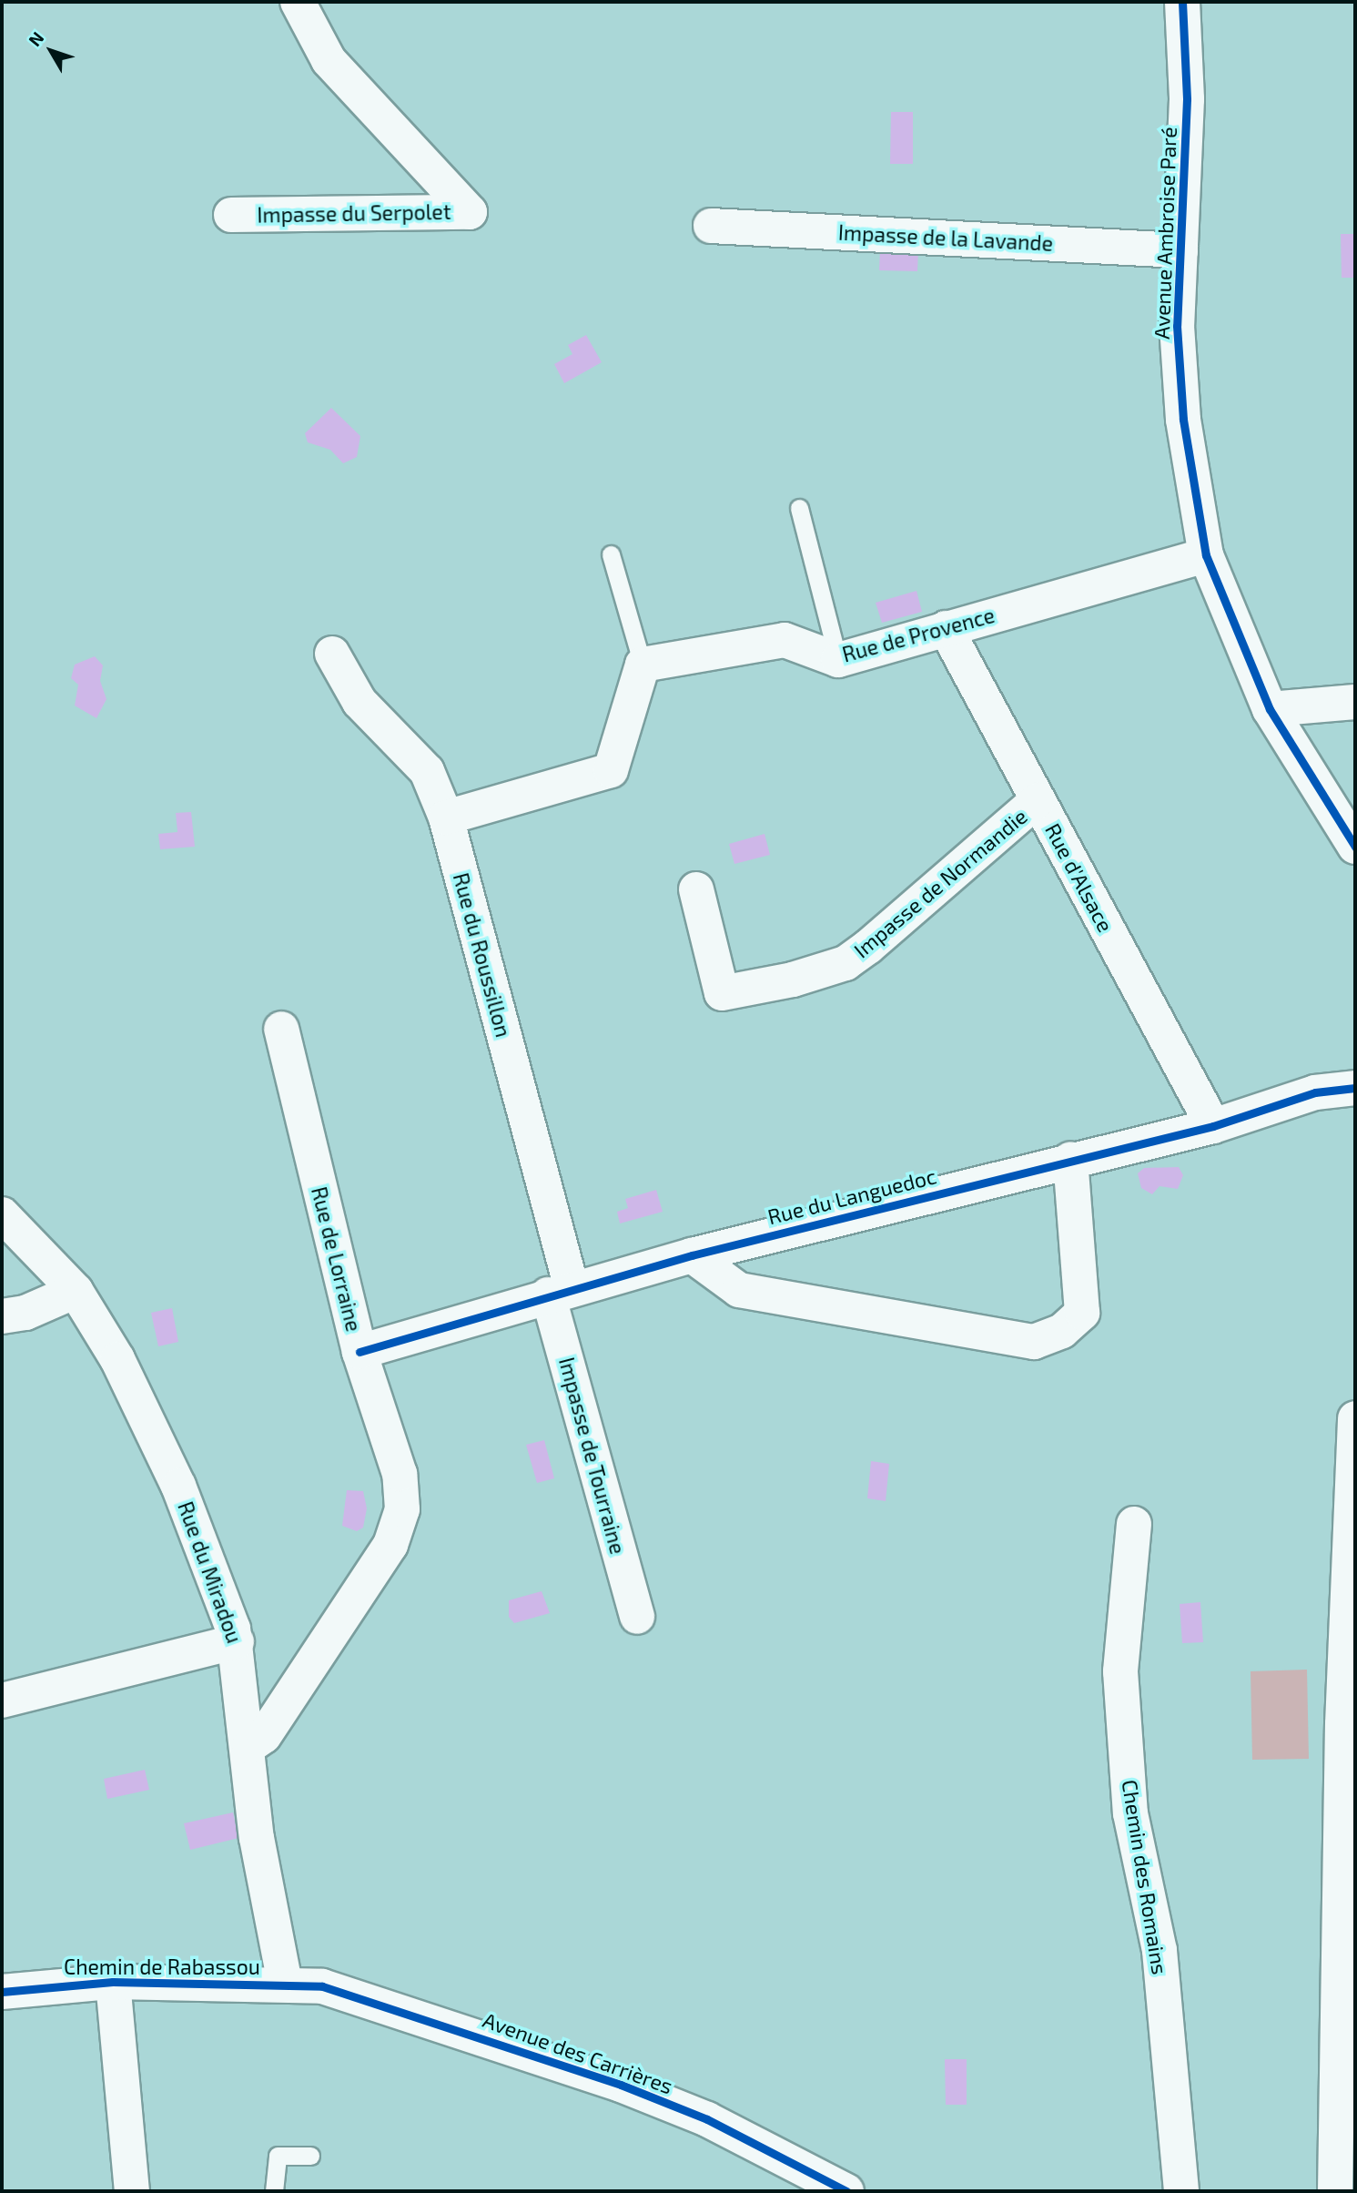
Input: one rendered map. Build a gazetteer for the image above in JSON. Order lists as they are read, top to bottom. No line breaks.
{"streets":{"street":["Impasse du Serpolet","Avenue Ambroise Paré","Impasse de la Lavande","Rue de Provence","Rue d'Alsace","Impasse de Normandie","Rue du Roussillon","Rue du Languedoc","Rue de Lorraine","Impasse de Tourraine","Rue du Miradou","Chemin des Romains","Chemin de Rabassou","Avenue des Carrières"]},"crossings":[["Avenue Ambroise Paré","Impasse de la Lavande"],["Avenue Ambroise Paré","Rue de Provence"],["Rue de Provence","Rue d'Alsace"],["Rue d'Alsace","Impasse de Normandie"],["Rue d'Alsace","Rue du Languedoc"],["Rue du Roussillon","Rue du Languedoc"],["Rue du Roussillon","Impasse de Tourraine"],["Rue du Languedoc","Rue de Lorraine"],["Rue du Languedoc","Impasse de Tourraine"],["Rue de Lorraine","Rue du Miradou"],["Rue du Miradou","Chemin de Rabassou"],["Rue du Miradou","Avenue des Carrières"],["Chemin de Rabassou","Avenue des Carrières"]],"north":"top left"}
